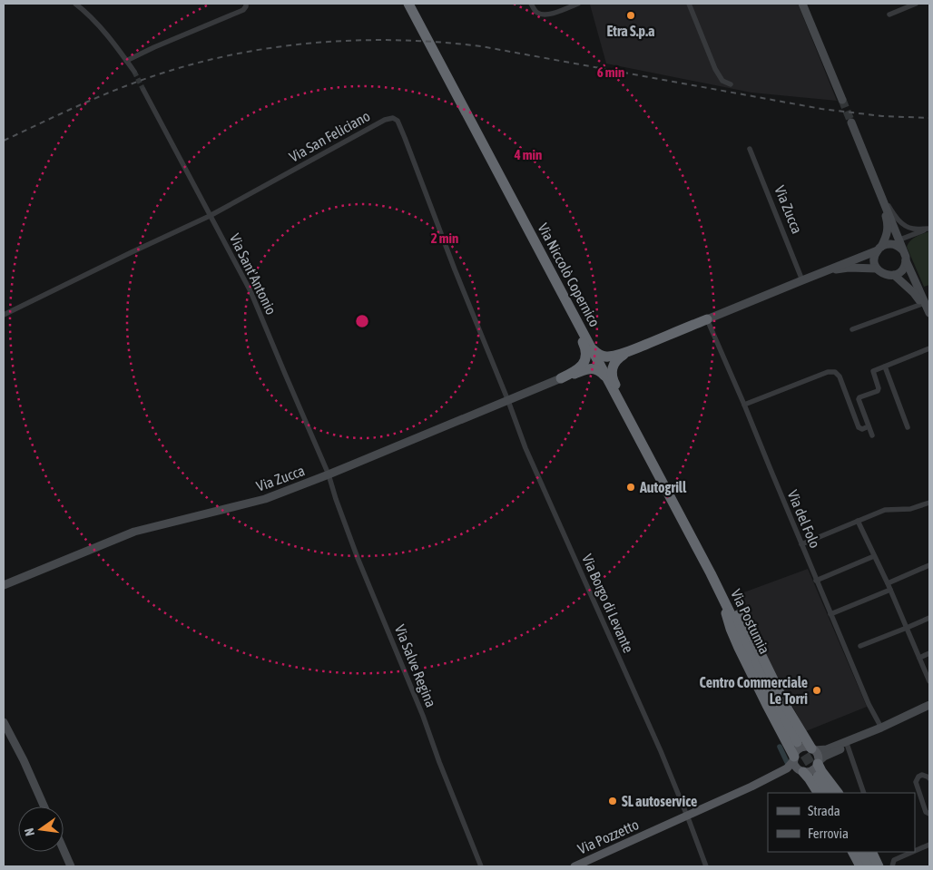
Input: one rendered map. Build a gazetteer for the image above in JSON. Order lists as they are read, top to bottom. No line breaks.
{"streets":{"highway":["Via Niccolò Copernico","Via Postumia"],"main road":["Via Pozzetto"],"street":["Via San Feliciano","Via Zucca","Via Sant'Antonio","Via del Folo","Via Borgo di Levante","Via Salve Regina"]},"crossings":[["Via San Feliciano","Via Zucca"],["Via San Feliciano","Via Sant'Antonio"],["Via San Feliciano","Via Borgo di Levante"],["Via Zucca","Via Sant'Antonio"],["Via Zucca","Via Borgo di Levante"],["Via Zucca","Via Salve Regina"],["Via Sant'Antonio","Via Salve Regina"],["Via Niccolò Copernico","Via Postumia"],["Via Borgo di Levante","Via Pozzetto"]],"places":["Etra S.p.a","Autogrill","Centro Commerciale Le Torri","SL autoservice"],"legend":["Strada","Ferrovia"],"north":"left","rings":["6 min","4 min","2 min"]}
